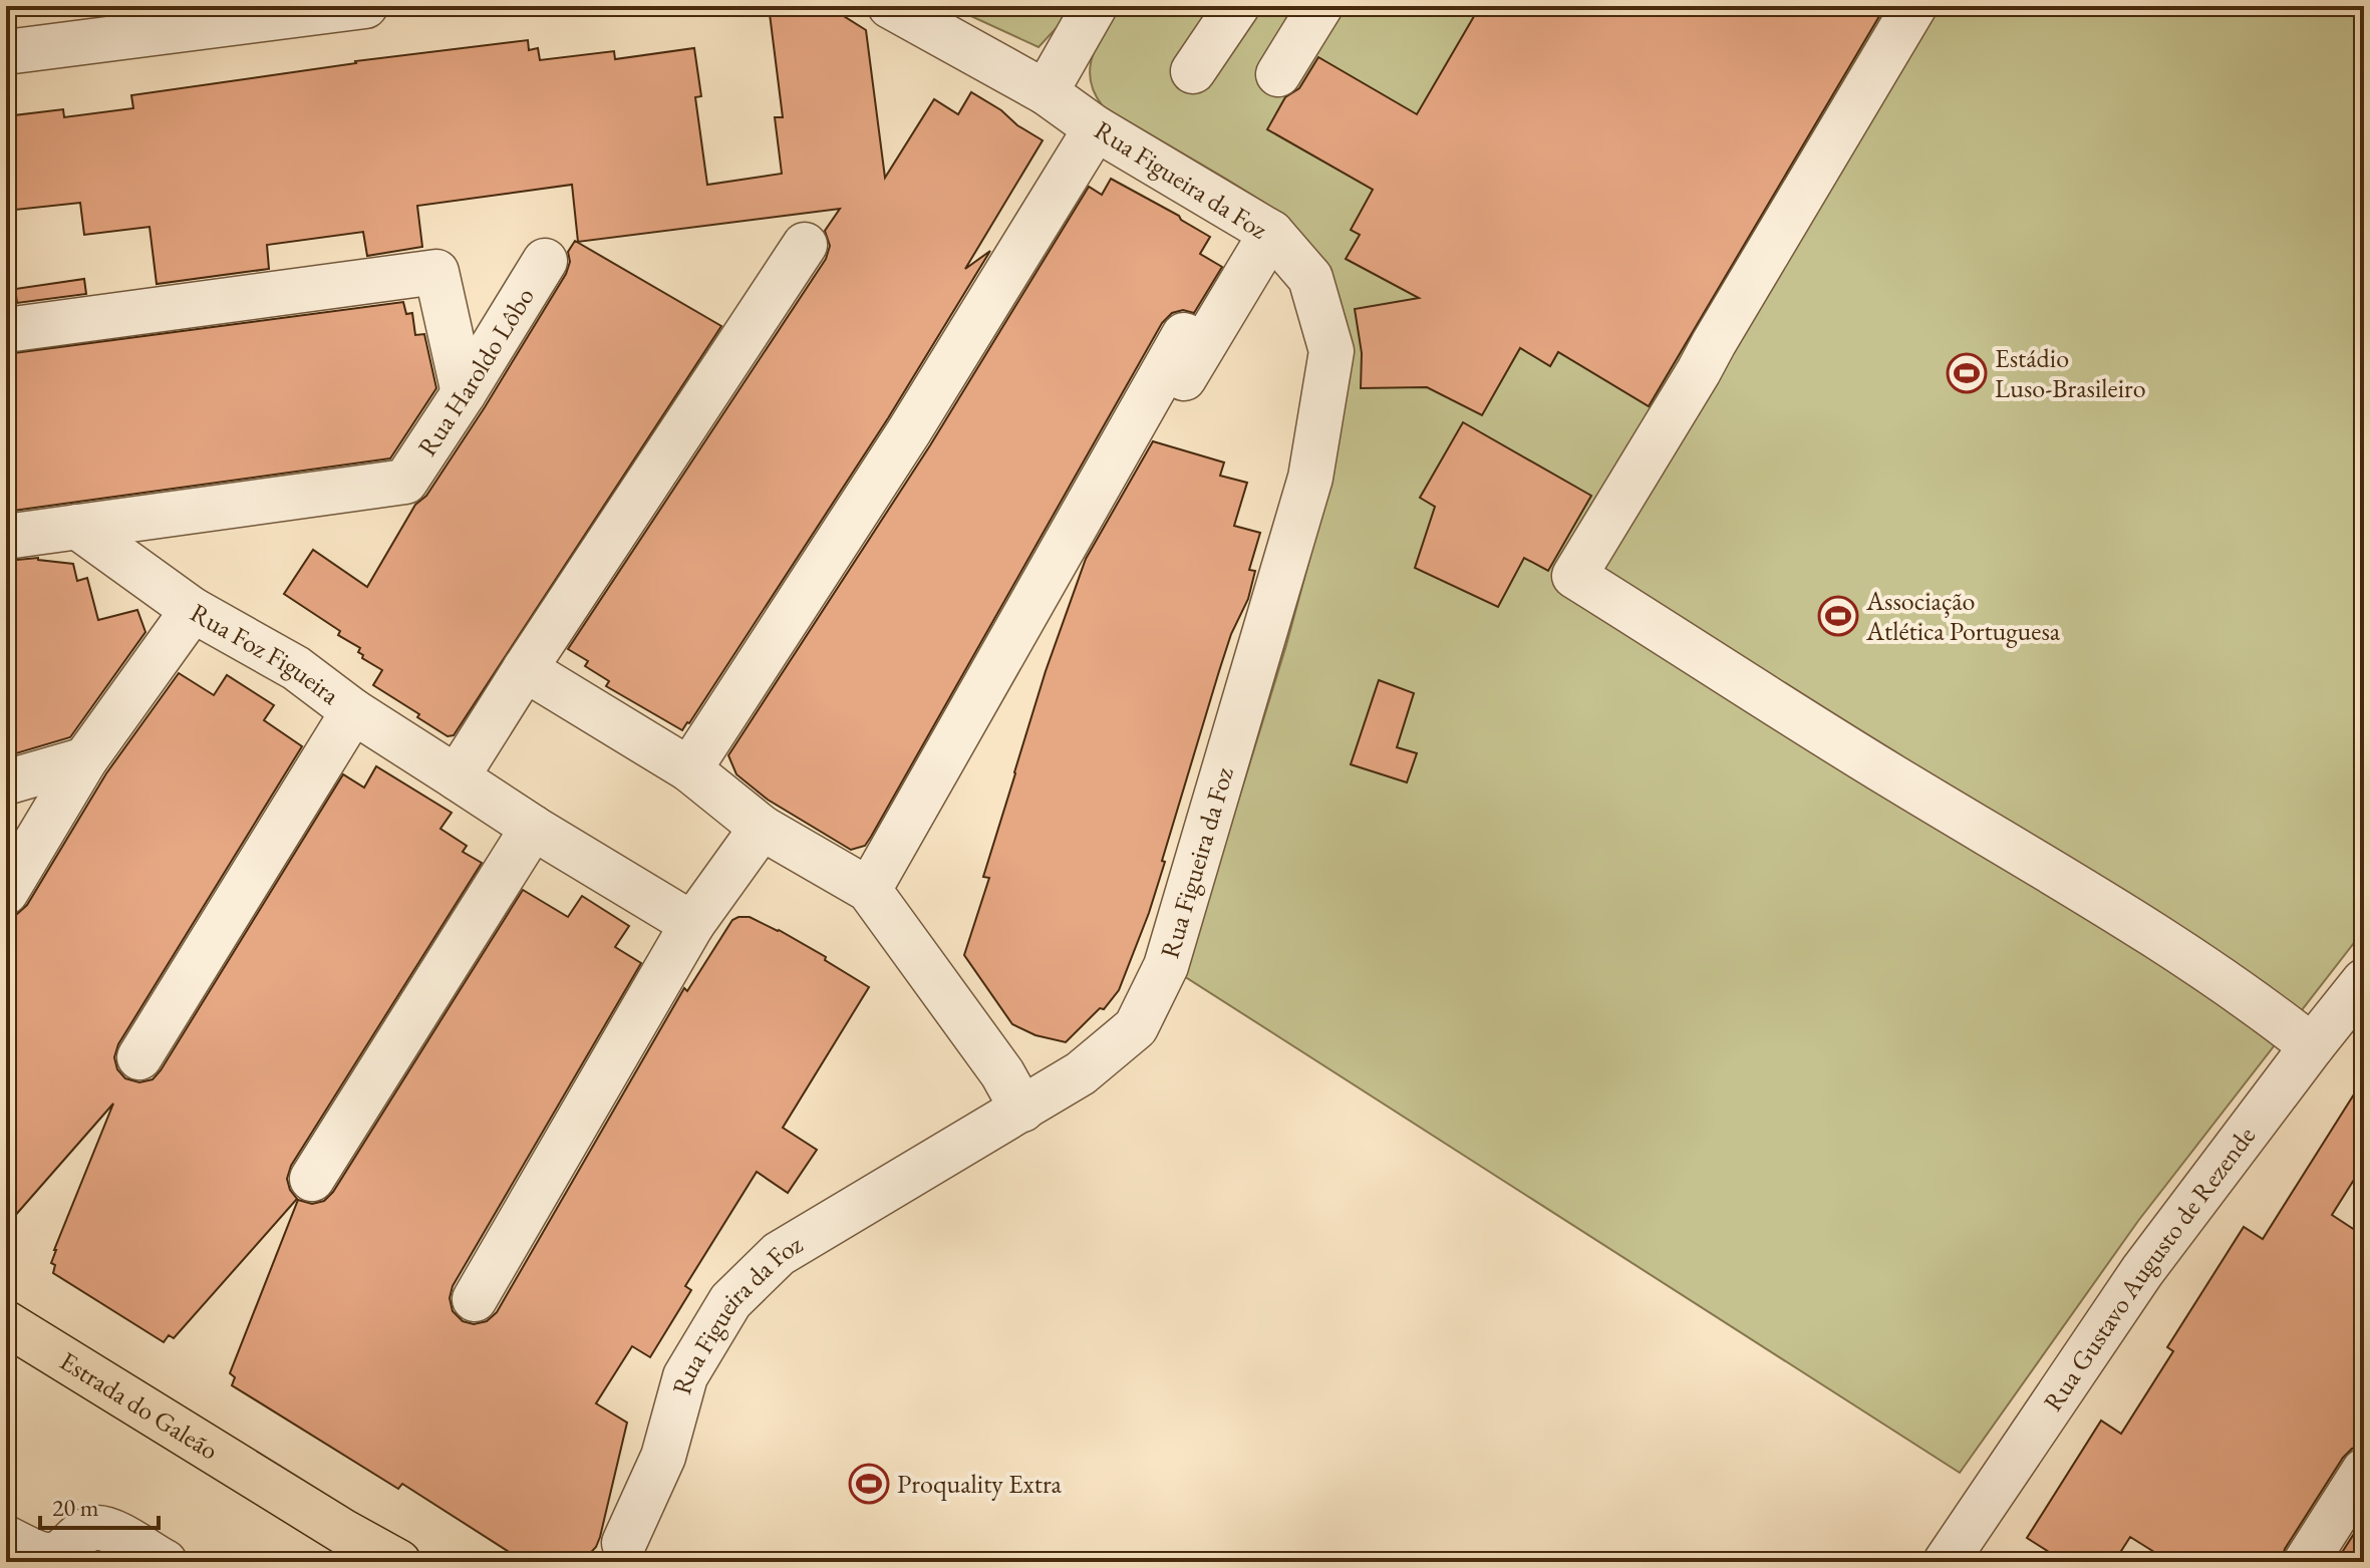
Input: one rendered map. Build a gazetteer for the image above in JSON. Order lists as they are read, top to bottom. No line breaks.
{"streets":{"main road":["Estrada do Galeão"],"street":["Rua Figueira da Foz","Rua Haroldo Lôbo","Rua Foz Figueira","Rua Gustavo Augusto de Rezende"]},"crossings":[["Rua Haroldo Lôbo","Rua Foz Figueira"]],"places":{"sports":["Estádio Luso-Brasileiro","Associação Atlética Portuguesa","Proquality Extra"]},"scale_bar":"20 m"}
